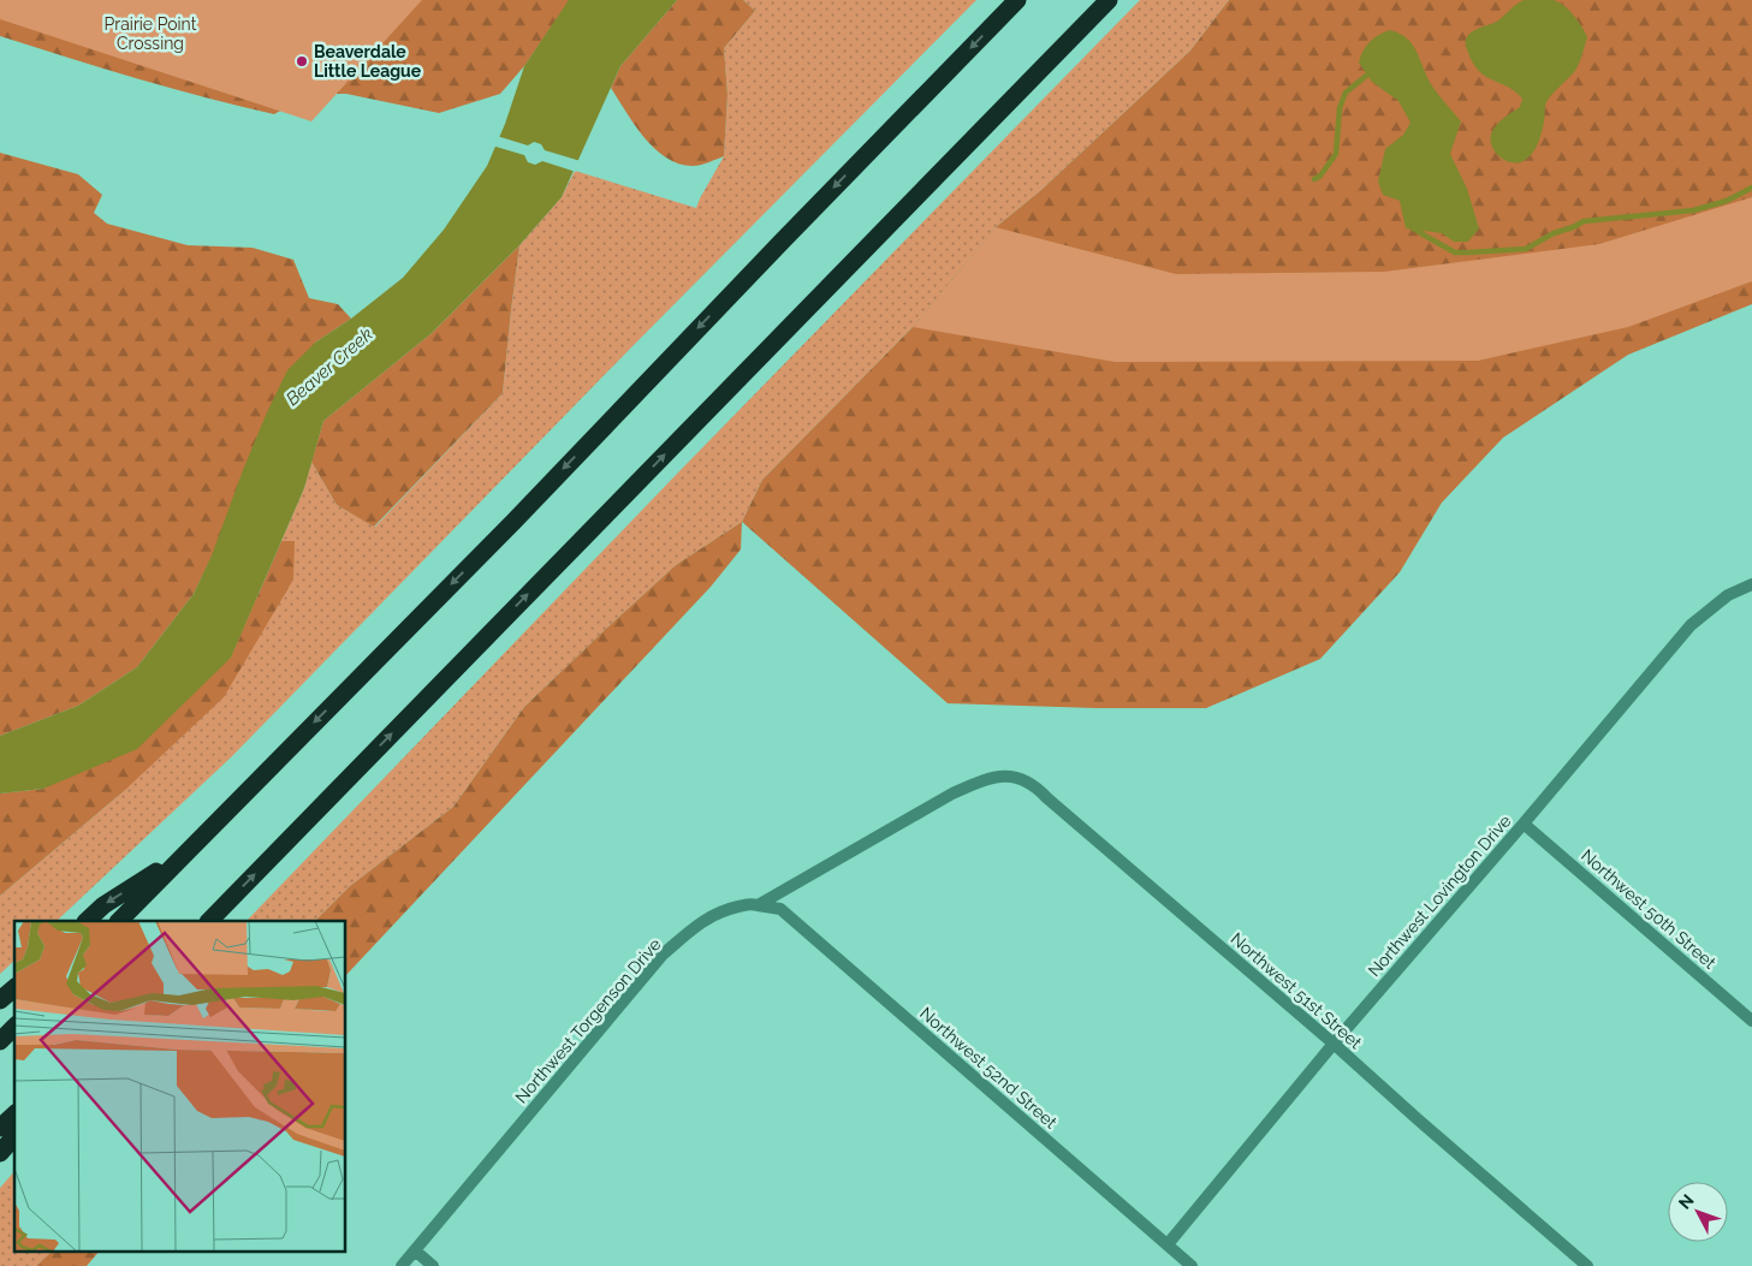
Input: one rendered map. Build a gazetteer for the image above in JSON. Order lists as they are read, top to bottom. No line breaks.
{"streets":{"street":["Northwest Lovington Drive","Northwest 50th Street","Northwest 51st Street","Northwest Torgenson Drive","Northwest 52nd Street"]},"crossings":[["Northwest Lovington Drive","Northwest 50th Street"],["Northwest Lovington Drive","Northwest 51st Street"],["Northwest Lovington Drive","Northwest 52nd Street"],["Northwest 51st Street","Northwest Torgenson Drive"],["Northwest Torgenson Drive","Northwest 52nd Street"]],"water":["Beaver Creek"],"parks":["Prairie Point Crossing"],"places":["Beaverdale Little League"],"north":"top left"}
